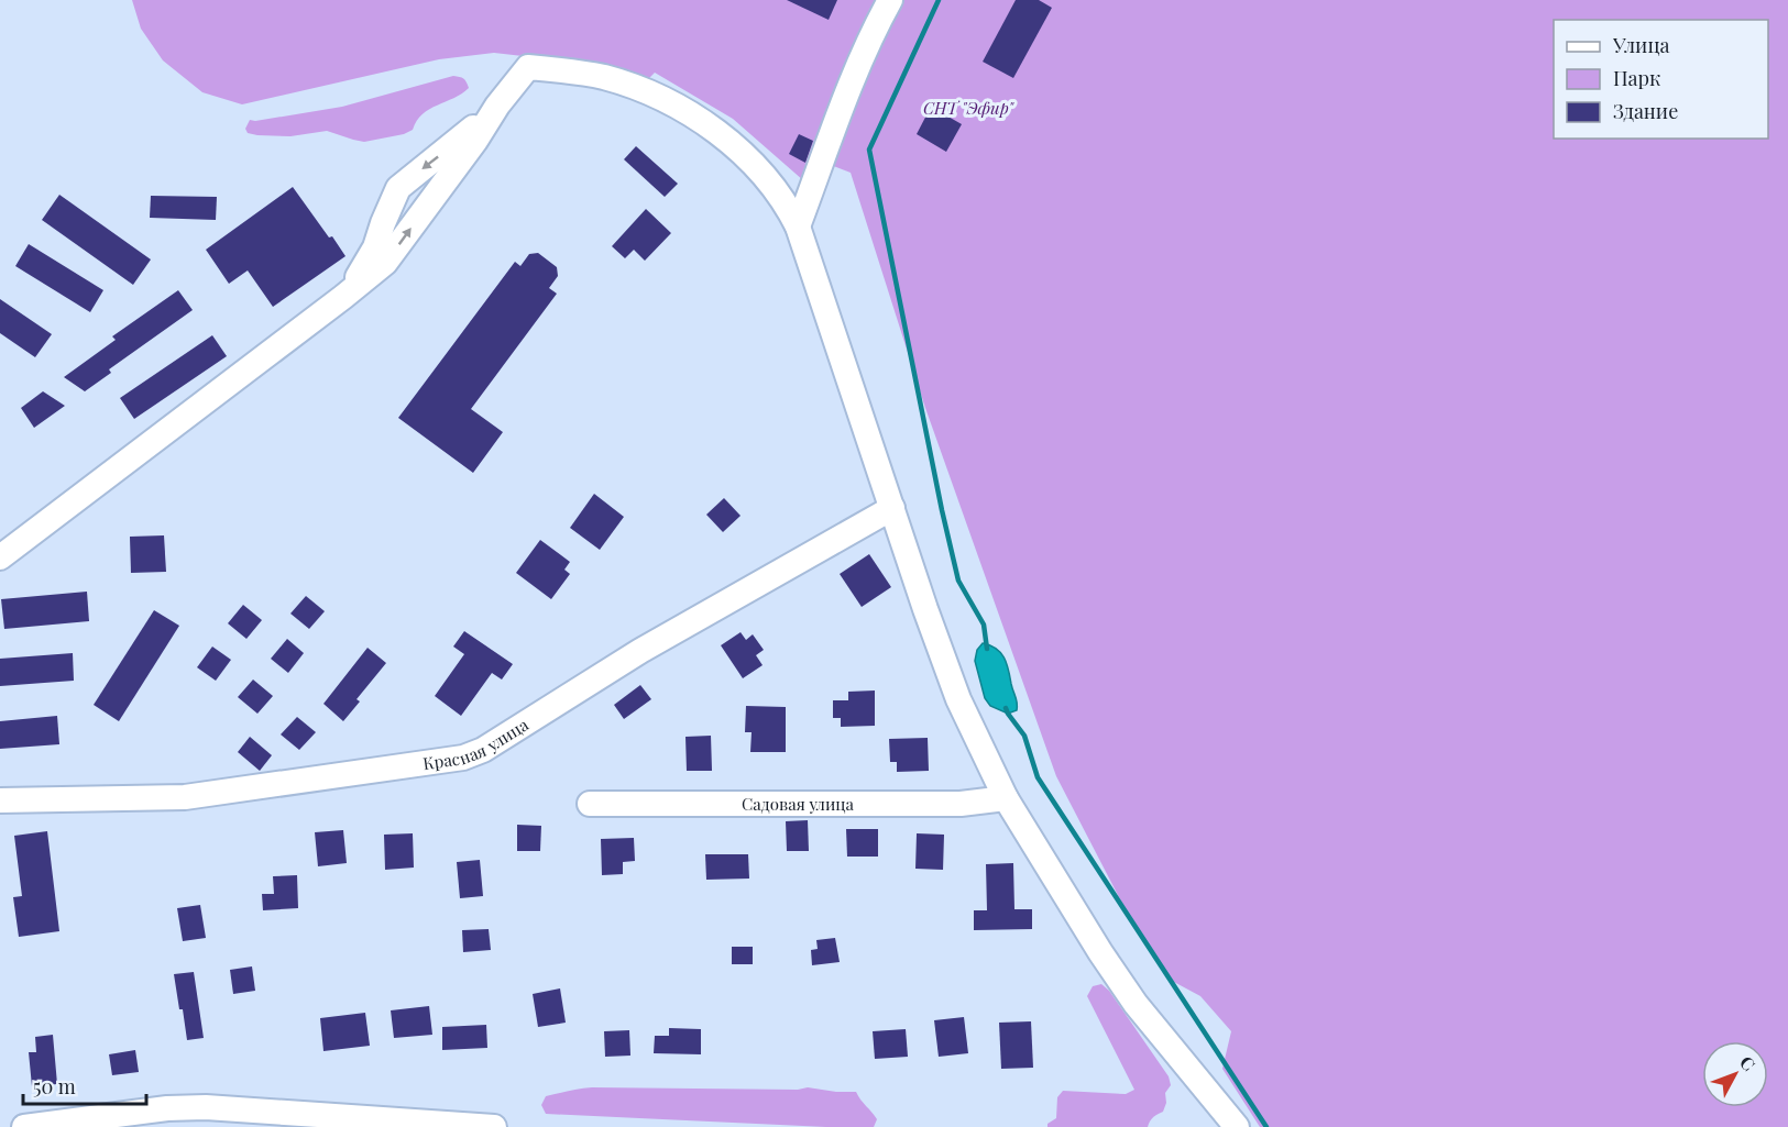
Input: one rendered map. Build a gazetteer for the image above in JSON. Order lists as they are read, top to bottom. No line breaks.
{"streets":{"street":["Красная улица","Садовая улица"]},"parks":["СНТ \"Эфир\""],"legend":["Улица","Парк","Здание"],"scale_bar":"50 m","north":"top right"}
